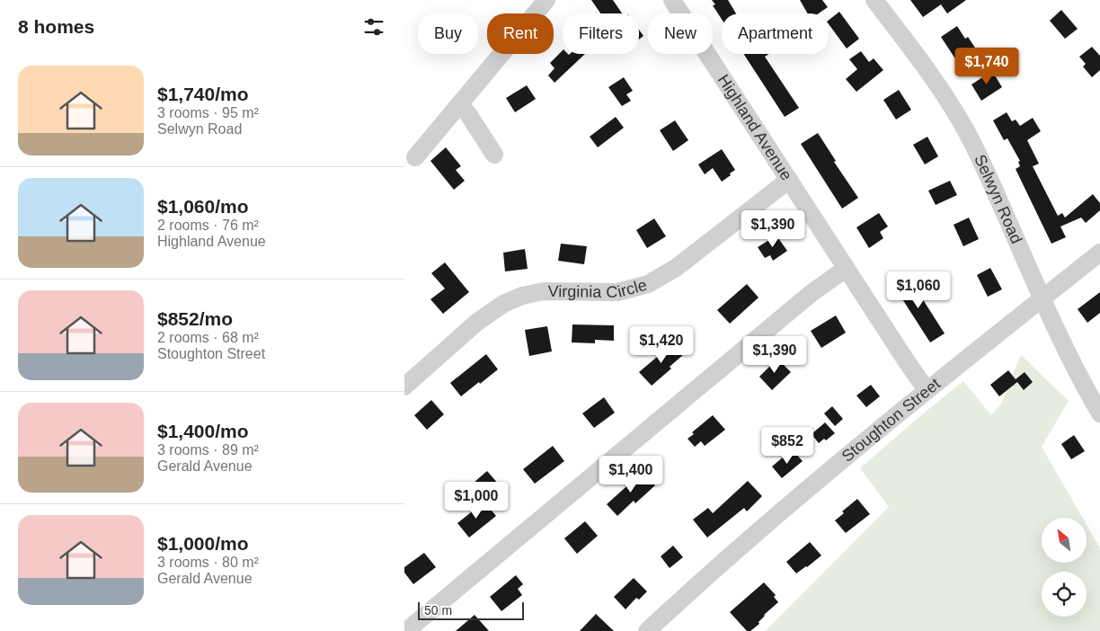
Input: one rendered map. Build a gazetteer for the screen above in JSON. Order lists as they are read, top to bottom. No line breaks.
{"streets":{"street":["Highland Avenue","Selwyn Road","Virginia Circle","Stoughton Street"]},"crossings":[["Highland Avenue","Virginia Circle"],["Highland Avenue","Stoughton Street"],["Selwyn Road","Stoughton Street"]],"scale_bar":"50 m","north":"top left","page":{"heading":"8 homes","chip":["Buy","Rent","Filters","New","Apartment"],"price":["$1,740","$1,390","$1,060","$1,420","$1,390","$852","$1,400","$1,000"],"list":[{"name":"$1,740/mo","note":"3 rooms · 95 m² · Selwyn Road"},{"name":"$1,060/mo","note":"2 rooms · 76 m² · Highland Avenue"},{"name":"$852/mo","note":"2 rooms · 68 m² · Stoughton Street"},{"name":"$1,400/mo","note":"3 rooms · 89 m² · Gerald Avenue"},{"name":"$1,000/mo","note":"3 rooms · 80 m² · Gerald Avenue"}],"scale":"50 m"}}
